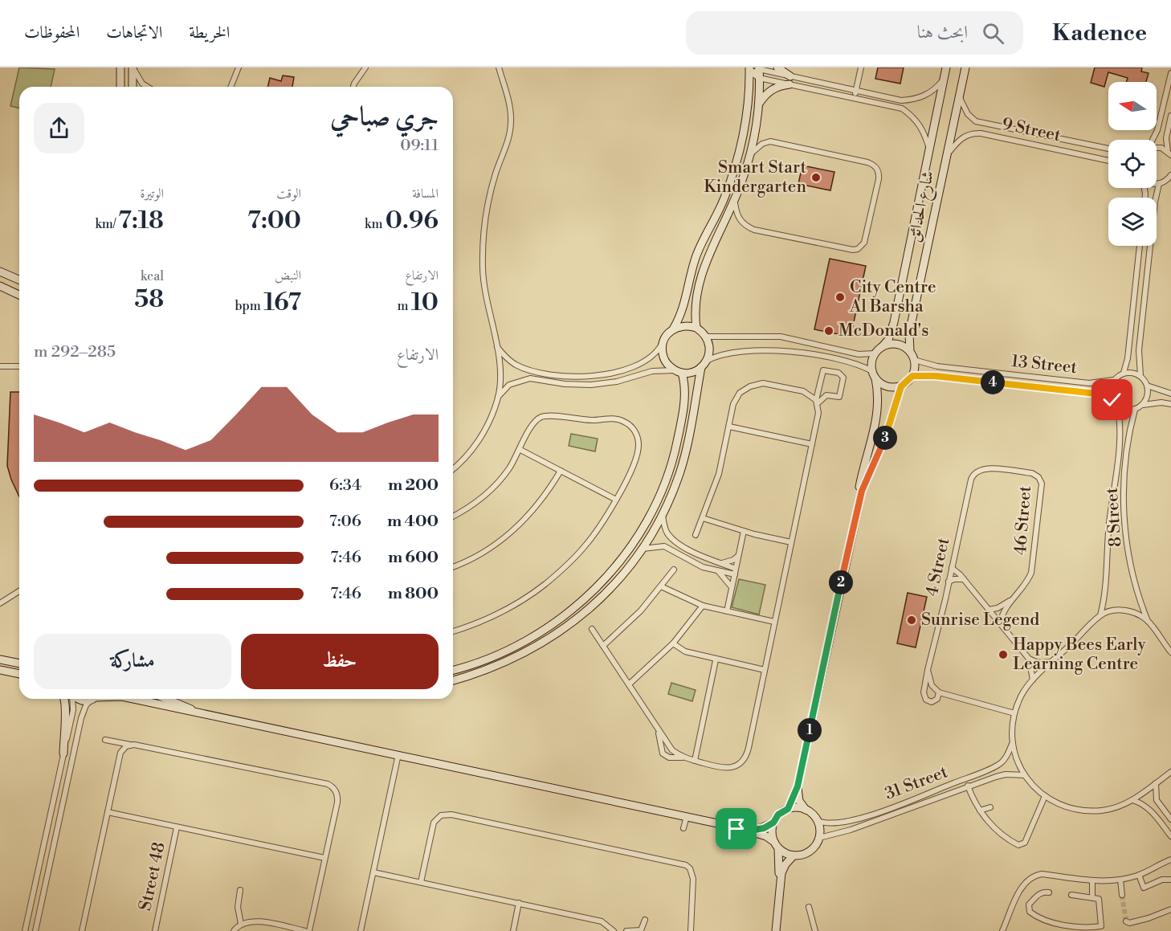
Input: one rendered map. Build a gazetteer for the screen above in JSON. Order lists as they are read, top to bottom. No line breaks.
{"streets":{"street":["9 Street","شارع الحدائق","13 Street","8 Street","46 Street","4 Street","31 Street","Street 48"]},"crossings":[["9 Street","شارع الحدائق"],["شارع الحدائق","13 Street"],["13 Street","8 Street"],["46 Street","4 Street"]],"places":["Smart Start Kindergarten","City Centre Al Barsha","McDonald's","Sunrise Legend","Happy Bees Early Learning Centre"],"north":"left","page":{"header":"Kadence","search":"ابحث هنا","nav":["الخريطة","الاتجاهات","المحفوظات"],"heading":["جري صباحي","09:11"],"stats":[["المسافة","0.96 km"],["الوقت","7:00"],["الوتيرة","7:18 /km"],["الارتفاع","10 m"],["النبض","167 bpm"],["kcal","58"]],"chart":["الارتفاع","285–292 m"],"pins":["4","3","2","1"],"list":[{"name":"200 m","note":"6:34"},{"name":"400 m","note":"7:06"},{"name":"600 m","note":"7:46"},{"name":"800 m","note":"7:46"}],"buttons":["حفظ","مشاركة"]}}
